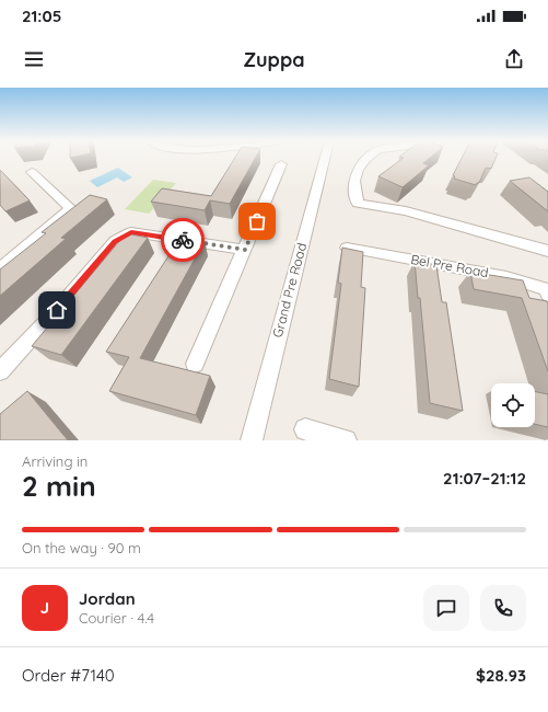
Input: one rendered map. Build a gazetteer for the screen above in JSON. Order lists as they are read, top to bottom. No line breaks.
{"streets":{"street":["Bel Pre Road","Grand Pre Road"]},"page":{"status":"21:05","header":"Zuppa","heading":["2 min","Arriving in","21:07–21:12"],"panel":["Jordan","Courier · 4.4","Order #7140","$28.93"],"bar":"On the way · 90 m","round":"J"}}
